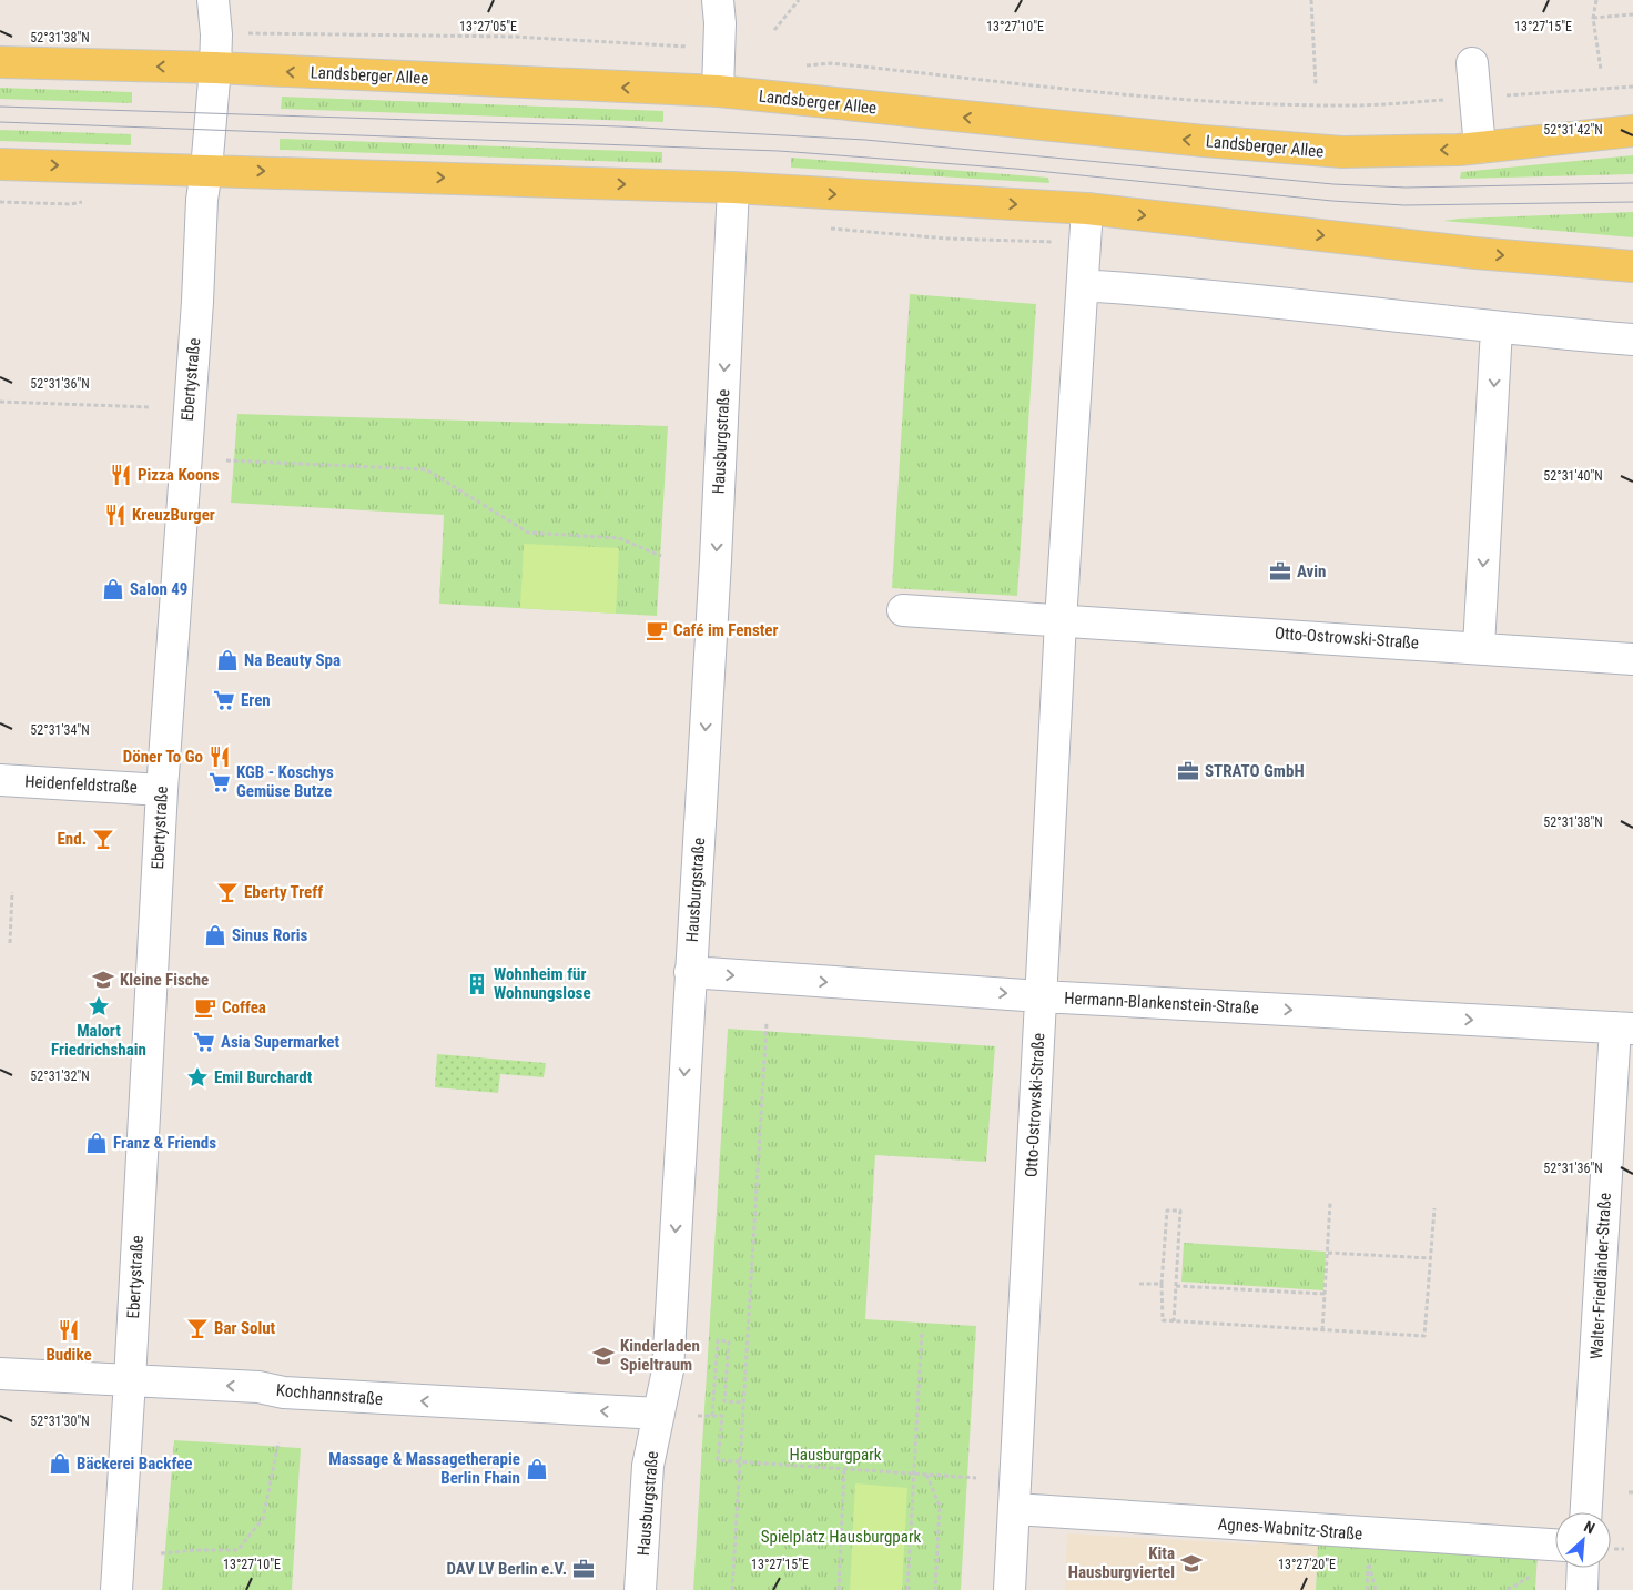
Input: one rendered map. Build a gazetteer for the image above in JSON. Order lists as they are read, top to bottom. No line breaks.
{"streets":{"main road":["Landsberger Allee"],"street":["Ebertystraße","Hausburgstraße","Otto-Ostrowski-Straße","Heidenfeldstraße","Hermann-Blankenstein-Straße","Walter-Friedländer-Straße","Kochhannstraße","Agnes-Wabnitz-Straße"]},"crossings":[["Landsberger Allee","Ebertystraße"],["Ebertystraße","Heidenfeldstraße"],["Ebertystraße","Kochhannstraße"],["Hausburgstraße","Hermann-Blankenstein-Straße"],["Hausburgstraße","Kochhannstraße"],["Otto-Ostrowski-Straße","Hermann-Blankenstein-Straße"],["Otto-Ostrowski-Straße","Agnes-Wabnitz-Straße"],["Hermann-Blankenstein-Straße","Walter-Friedländer-Straße"]],"one_way":["Hausburgstraße","Hermann-Blankenstein-Straße","Kochhannstraße"],"parks":["Hausburgpark","Spielplatz Hausburgpark"],"places":{"restaurant":["Pizza Koons","KreuzBurger","Döner To Go","Budike"],"office":["Avin","STRATO GmbH","DAV LV Berlin e.V."],"shop":["Salon 49","Na Beauty Spa","Sinus Roris","Franz & Friends","Bäckerei Backfee","Massage & Massagetherapie Berlin Fhain"],"cafe":["Café im Fenster","Coffea"],"supermarket":["Eren","KGB - Koschys Gemüse Butze","Asia Supermarket"],"bar":["End.","Eberty Treff","Bar Solut"],"school or university":["Kleine Fische","Kinderladen Spieltraum","Kita Hausburgviertel"],"building":["Wohnheim für Wohnungslose"],"place":["Malort Friedrichshain","Emil Burchardt"]},"north":"top right","coordinates":["13°27'05\"E","13°27'10\"E","13°27'15\"E","52°31'38\"N","52°31'42\"N","52°31'36\"N","52°31'40\"N","52°31'34\"N","52°31'32\"N","52°31'30\"N","13°27'20\"E"]}
